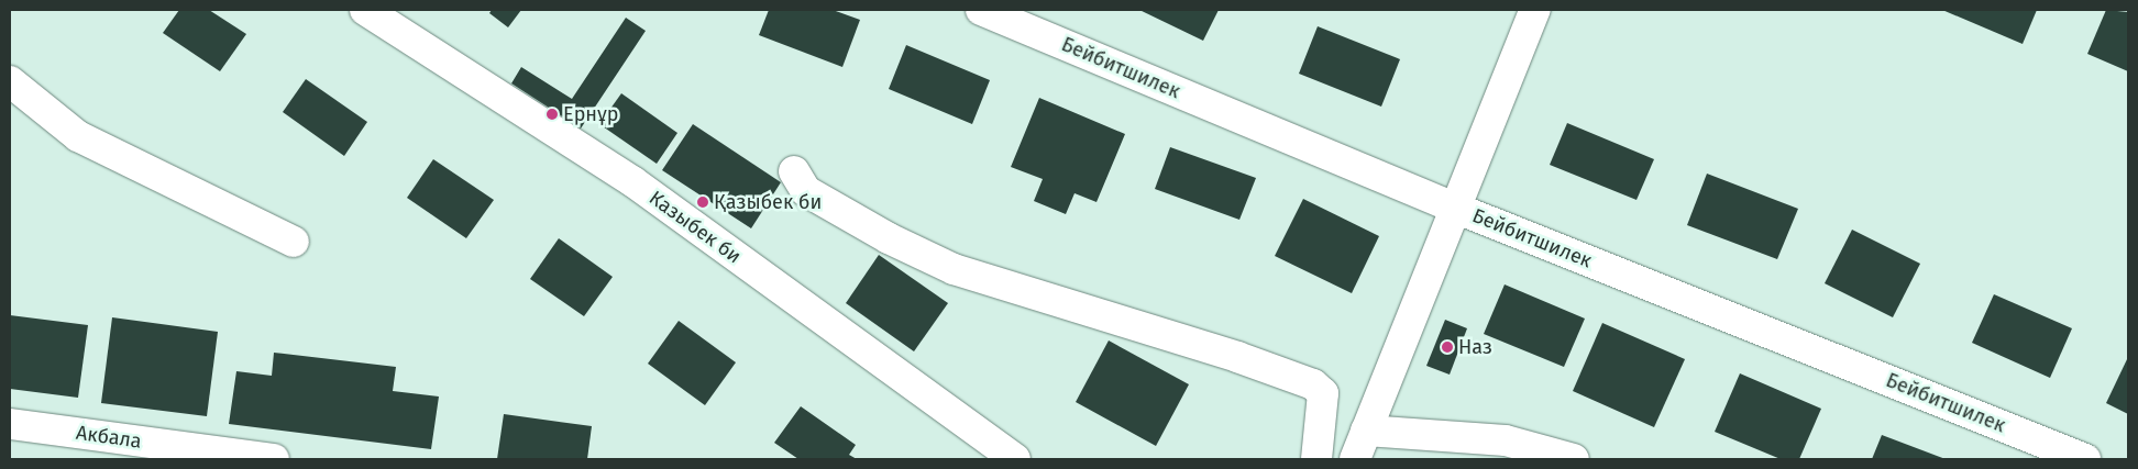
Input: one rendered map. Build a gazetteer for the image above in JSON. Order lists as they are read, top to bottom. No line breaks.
{"streets":{"street":["Бейбитшилек","Казыбек би","Акбала"]},"places":["Ернұр","Қазыбек би","Наз"]}
